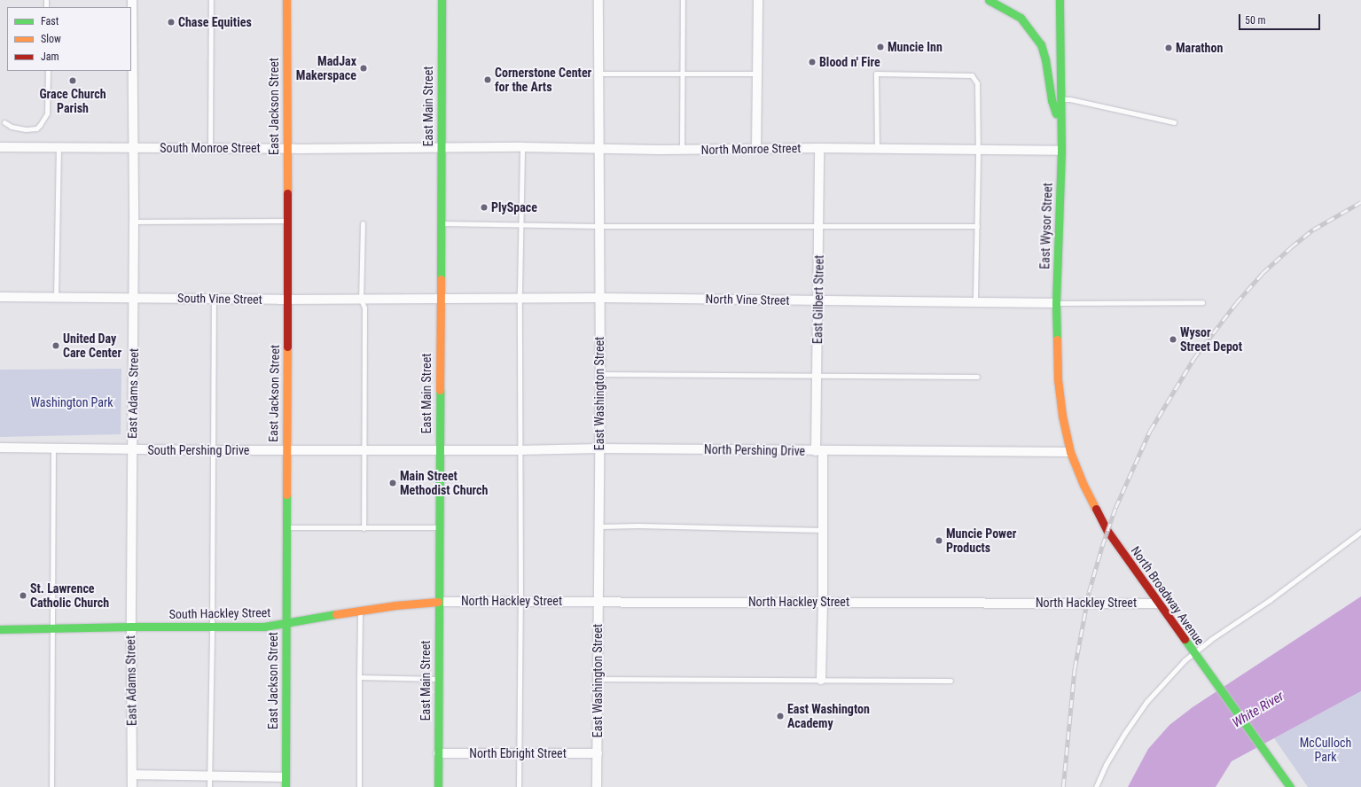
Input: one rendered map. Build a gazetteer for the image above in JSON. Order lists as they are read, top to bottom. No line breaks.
{"streets":{"main road":["East Jackson Street","East Main Street","East Wysor Street","North Broadway Avenue","South Hackley Street"],"street":["South Monroe Street","North Monroe Street","South Vine Street","North Vine Street","East Gilbert Street","East Adams Street","East Washington Street","South Pershing Drive","North Pershing Drive","North Hackley Street","North Ebright Street"]},"crossings":[["East Jackson Street","South Monroe Street"],["East Jackson Street","South Vine Street"],["East Jackson Street","South Pershing Drive"],["East Jackson Street","South Hackley Street"],["East Main Street","South Monroe Street"],["East Main Street","North Monroe Street"],["East Main Street","South Vine Street"],["East Main Street","North Vine Street"],["East Main Street","South Pershing Drive"],["East Main Street","North Pershing Drive"],["East Main Street","North Hackley Street"],["East Main Street","South Hackley Street"],["East Main Street","North Ebright Street"],["South Monroe Street","North Monroe Street"],["South Monroe Street","East Adams Street"],["North Monroe Street","East Wysor Street"],["North Monroe Street","East Gilbert Street"],["North Monroe Street","East Washington Street"],["East Wysor Street","North Vine Street"],["East Wysor Street","North Pershing Drive"],["East Wysor Street","North Broadway Avenue"],["South Vine Street","North Vine Street"],["South Vine Street","East Adams Street"],["North Vine Street","East Gilbert Street"],["North Vine Street","East Washington Street"],["East Gilbert Street","North Pershing Drive"],["East Gilbert Street","North Hackley Street"],["East Adams Street","South Pershing Drive"],["East Adams Street","South Hackley Street"],["East Washington Street","North Pershing Drive"],["East Washington Street","North Hackley Street"],["East Washington Street","North Ebright Street"],["South Pershing Drive","North Pershing Drive"],["North Pershing Drive","North Broadway Avenue"],["North Broadway Avenue","North Hackley Street"],["North Hackley Street","South Hackley Street"]],"water":["White River"],"parks":["Washington Park","McCulloch Park"],"places":["Chase Equities","Muncie Inn","Marathon","Blood n' Fire","MadJax Makerspace","Cornerstone Center for the Arts","Grace Church Parish","PlySpace","Wysor Street Depot","United Day Care Center","Main Street Methodist Church","Muncie Power Products","St. Lawrence Catholic Church","East Washington Academy"],"legend":["Fast","Slow","Jam"],"scale_bar":"50 m"}
